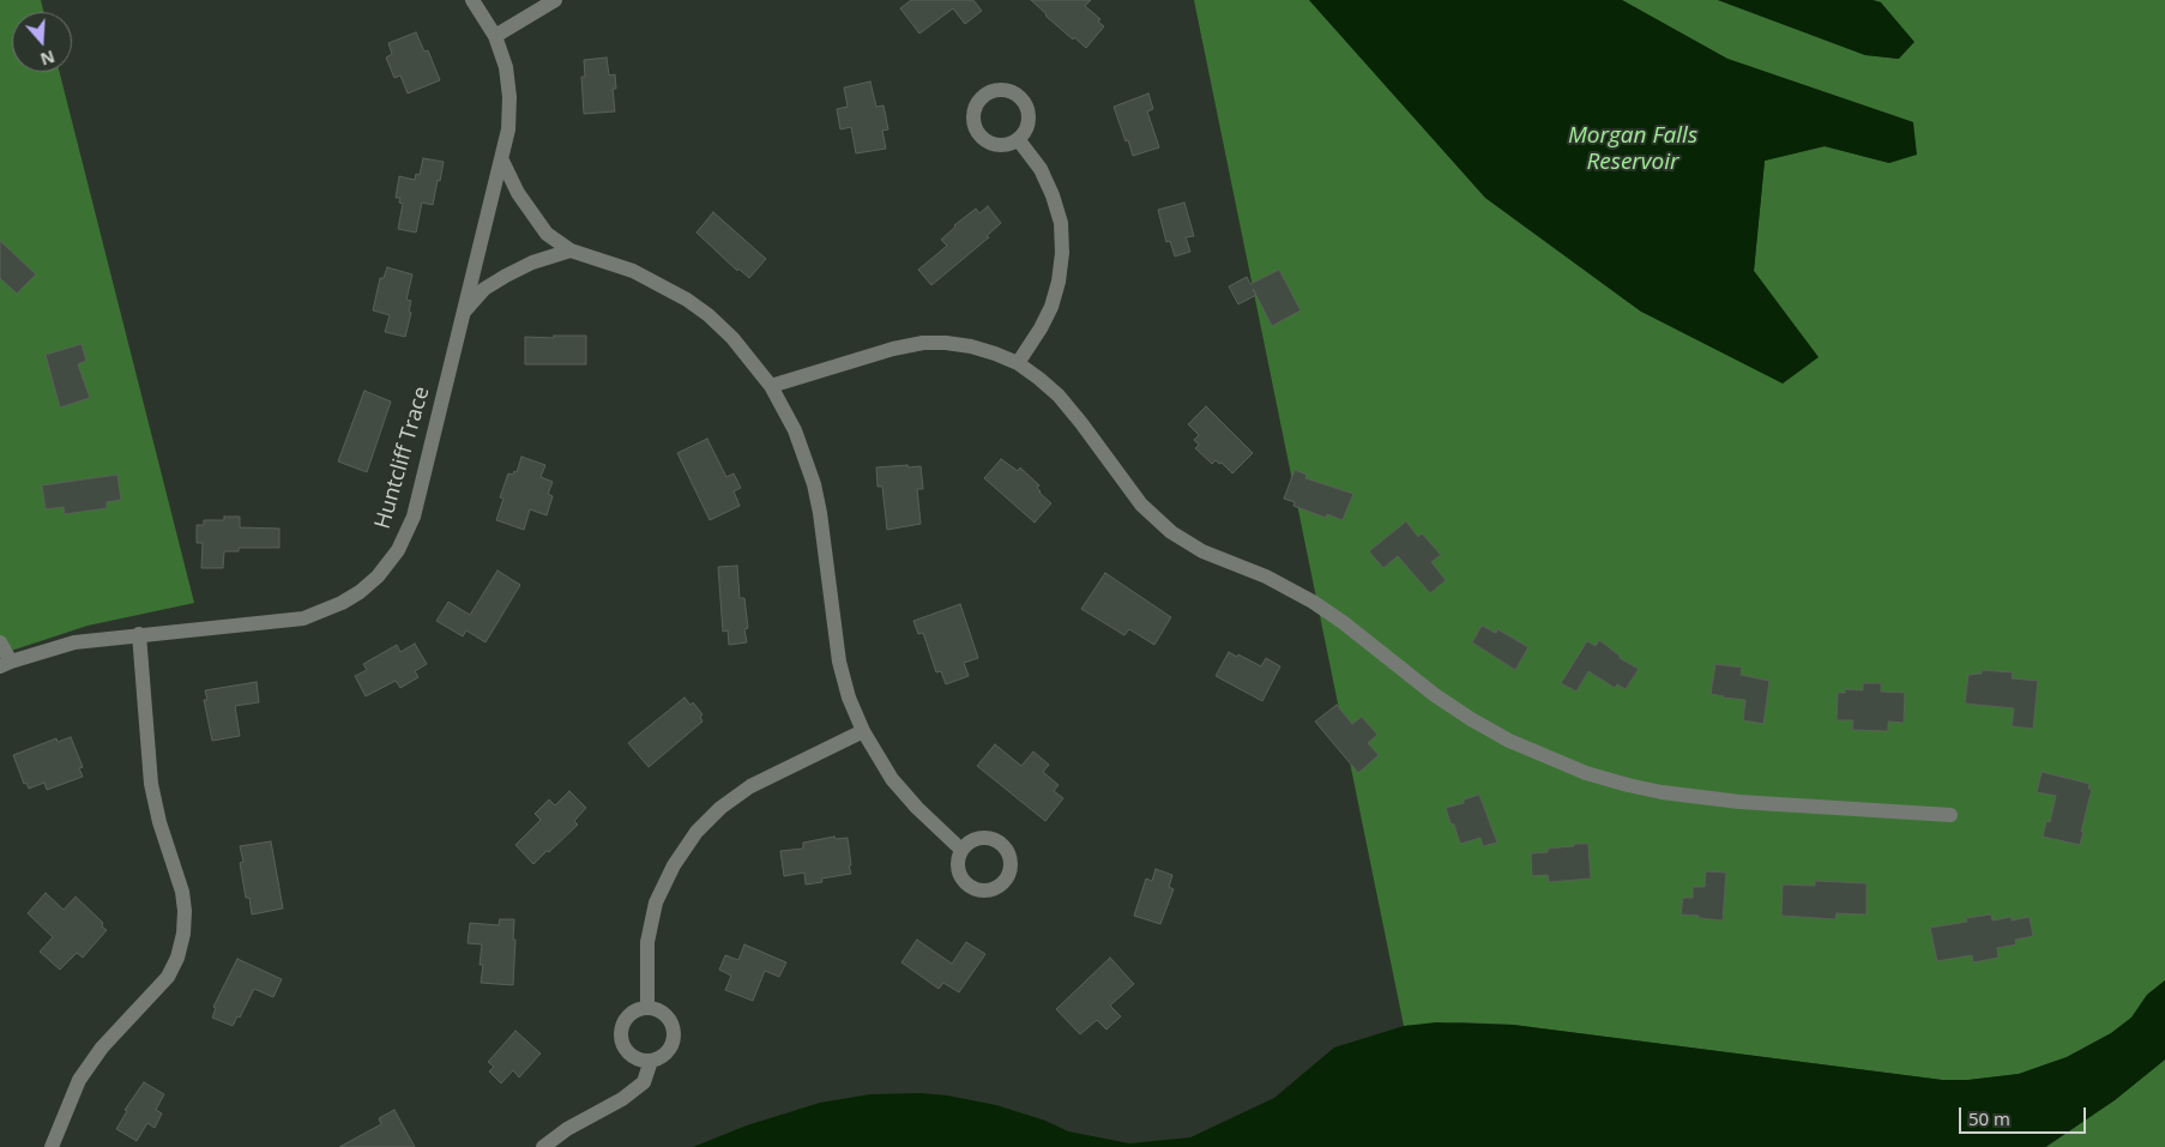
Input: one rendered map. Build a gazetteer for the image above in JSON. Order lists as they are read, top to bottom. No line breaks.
{"streets":{"street":["Huntcliff Trace"]},"water":["Morgan Falls Reservoir"],"scale_bar":"50 m","north":"bottom"}
